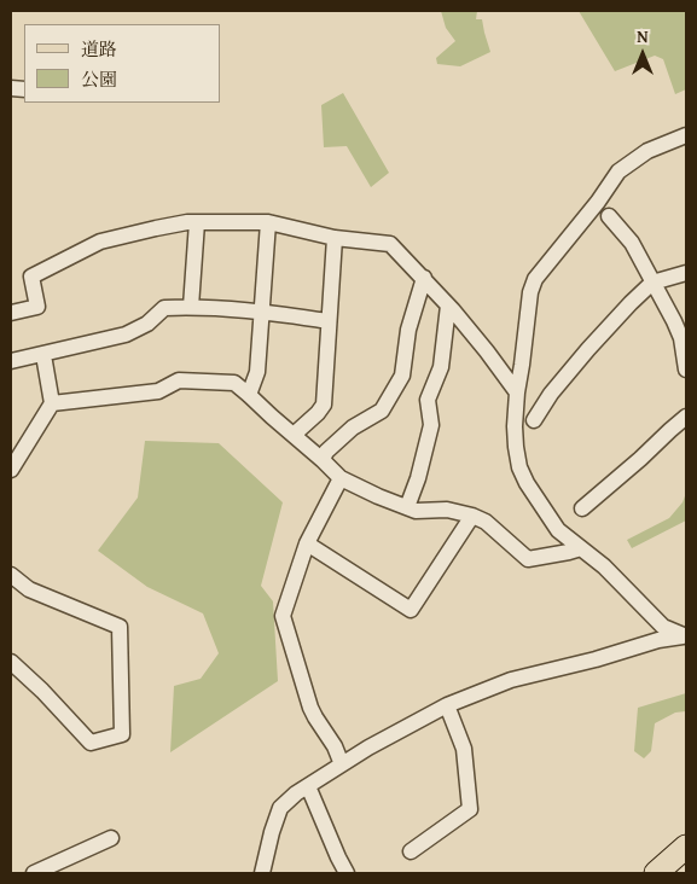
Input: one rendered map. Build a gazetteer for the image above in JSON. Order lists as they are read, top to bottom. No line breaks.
{"legend":["道路","公園"],"north":"top"}
